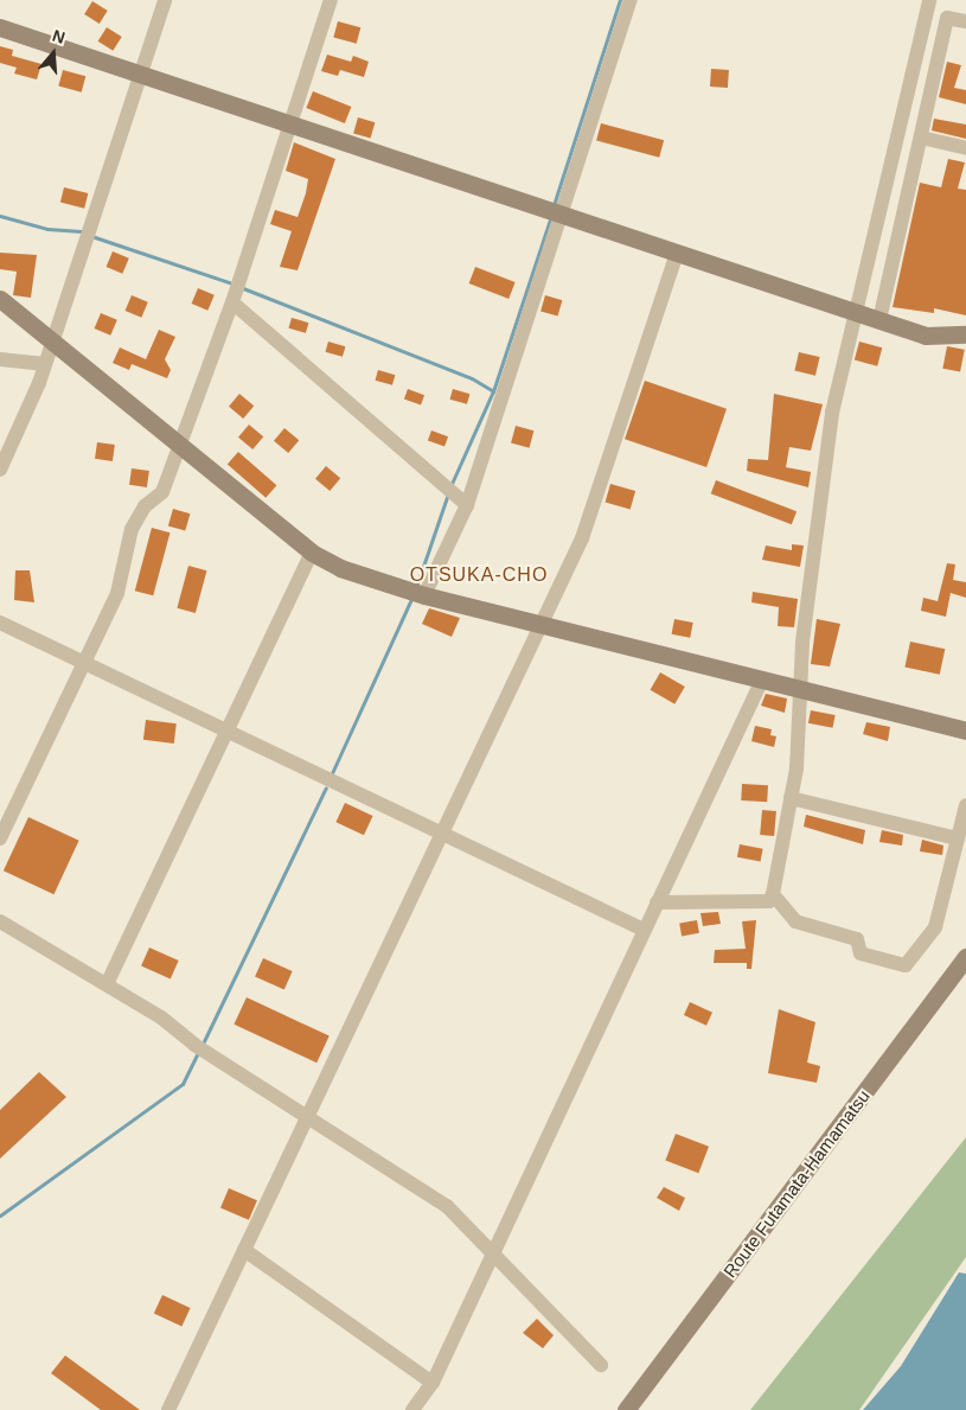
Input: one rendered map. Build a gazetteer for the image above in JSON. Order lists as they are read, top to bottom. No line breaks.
{"streets":{"street":["Route Futamata-Hamamatsu"]},"districts":["OTSUKA-CHO"],"north":"top"}
